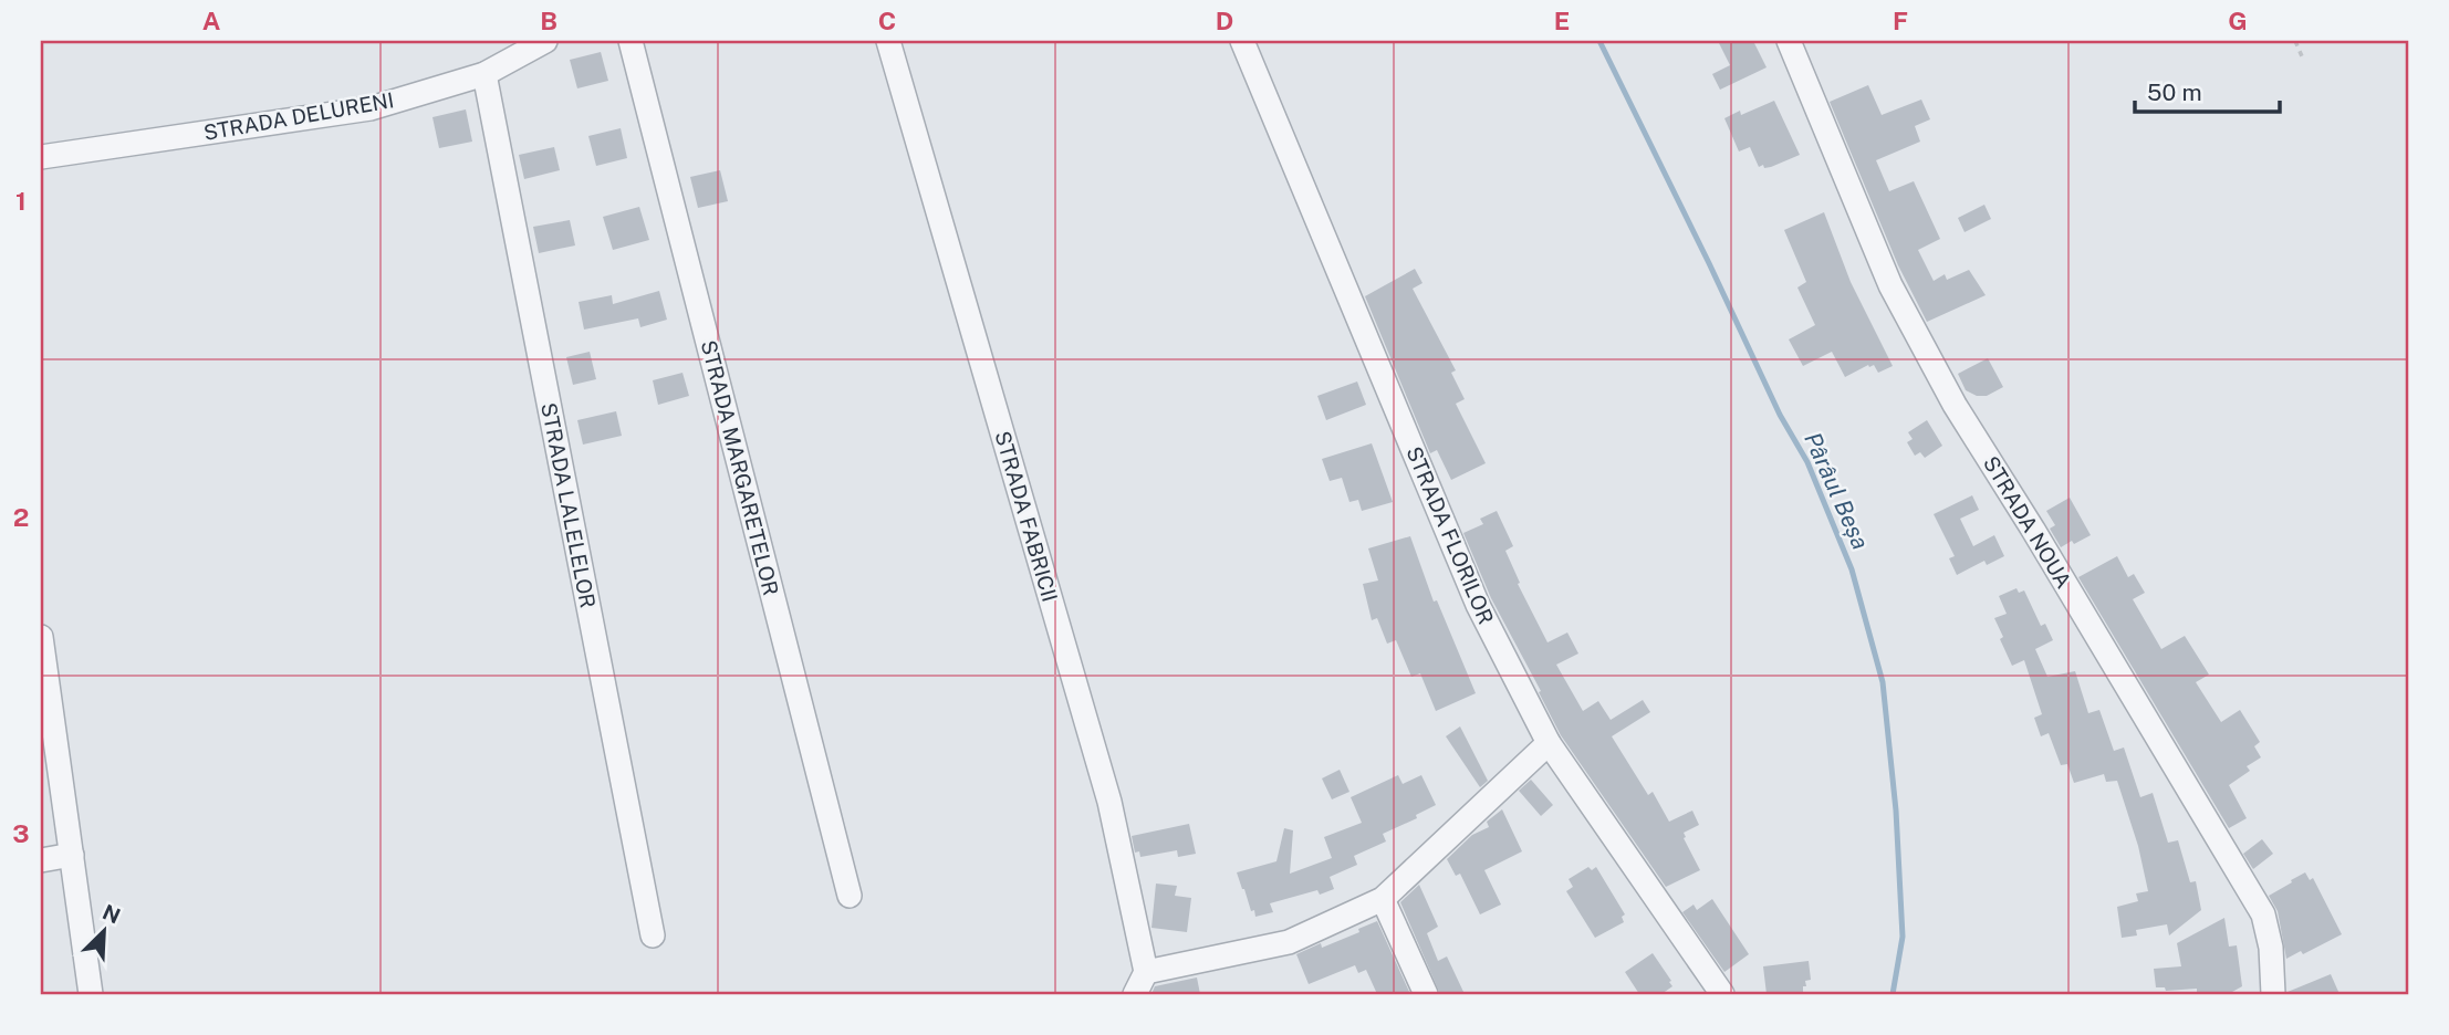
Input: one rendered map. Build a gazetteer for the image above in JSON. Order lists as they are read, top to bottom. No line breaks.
{"streets":{"street":["STRADA DELURENI","STRADA MARGARETELOR","STRADA LALELELOR","STRADA FABRICII","STRADA NOUA","STRADA FLORILOR"]},"crossings":[["STRADA DELURENI","STRADA LALELELOR"]],"water":["Pârâul Beșa"],"scale_bar":"50 m","north":"top right","grid":{"columns":["A","B","C","D","E","F","G"],"rows":["1","2","3"]}}
